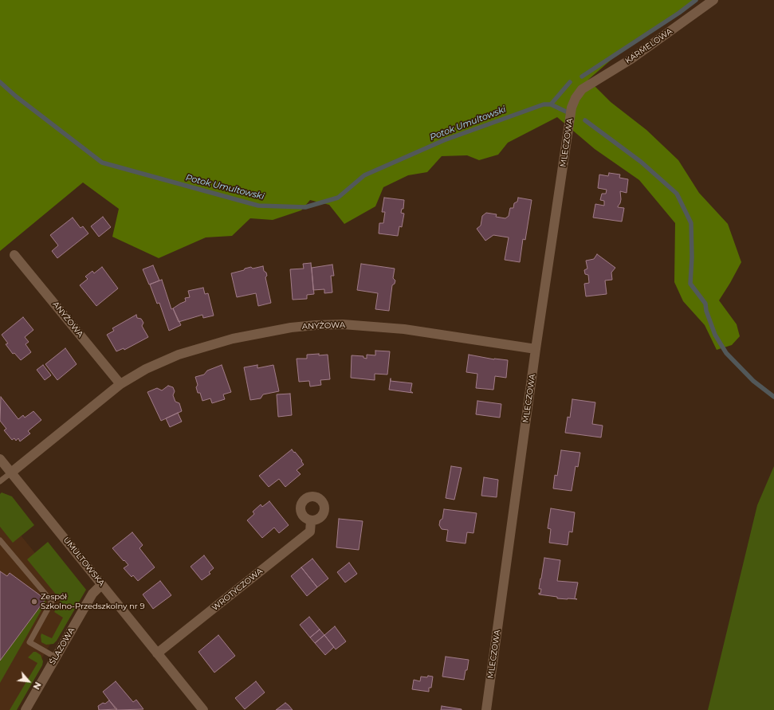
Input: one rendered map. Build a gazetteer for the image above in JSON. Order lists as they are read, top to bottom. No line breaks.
{"streets":{"street":["KARMELOWA","MLECZOWA","ANYŻOWA","UMULTOWSKA","WROTYCZOWA","ŚLAZOWA"]},"crossings":[["KARMELOWA","MLECZOWA"],["MLECZOWA","ANYŻOWA"],["ANYŻOWA","UMULTOWSKA"],["UMULTOWSKA","WROTYCZOWA"],["UMULTOWSKA","ŚLAZOWA"]],"water":["Potok Umultowski"],"places":["Zespół Szkolno-Przedszkolny nr 9"],"north":"bottom right"}
